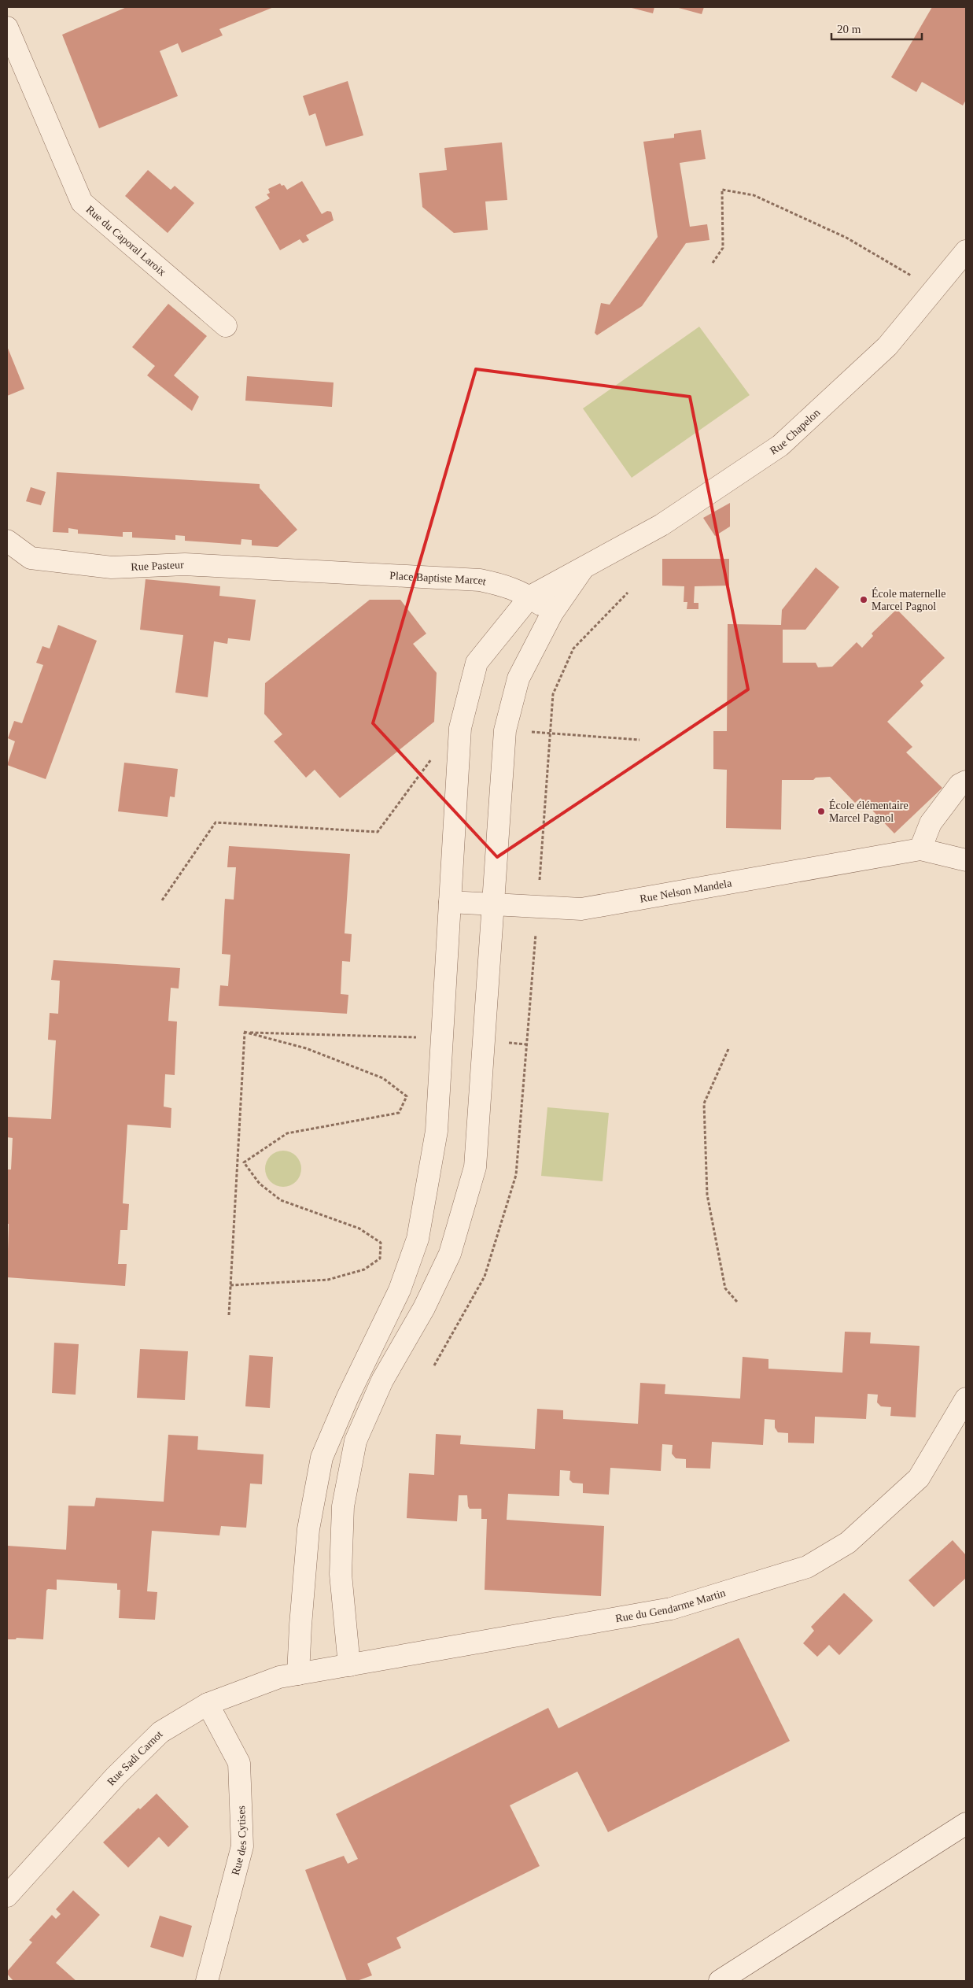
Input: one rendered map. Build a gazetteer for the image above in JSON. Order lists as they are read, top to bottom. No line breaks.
{"streets":{"street":["Rue du Caporal Laroix","Rue Chapelon","Rue Pasteur","Place Baptiste Marcet","Rue Nelson Mandela","Rue du Gendarme Martin","Rue Sadi Carnot","Rue des Cytises"]},"crossings":[["Rue Chapelon","Place Baptiste Marcet"],["Rue Pasteur","Place Baptiste Marcet"],["Rue du Gendarme Martin","Rue Sadi Carnot"],["Rue Sadi Carnot","Rue des Cytises"]],"places":["École maternelle Marcel Pagnol","École élémentaire Marcel Pagnol"],"scale_bar":"20 m"}
